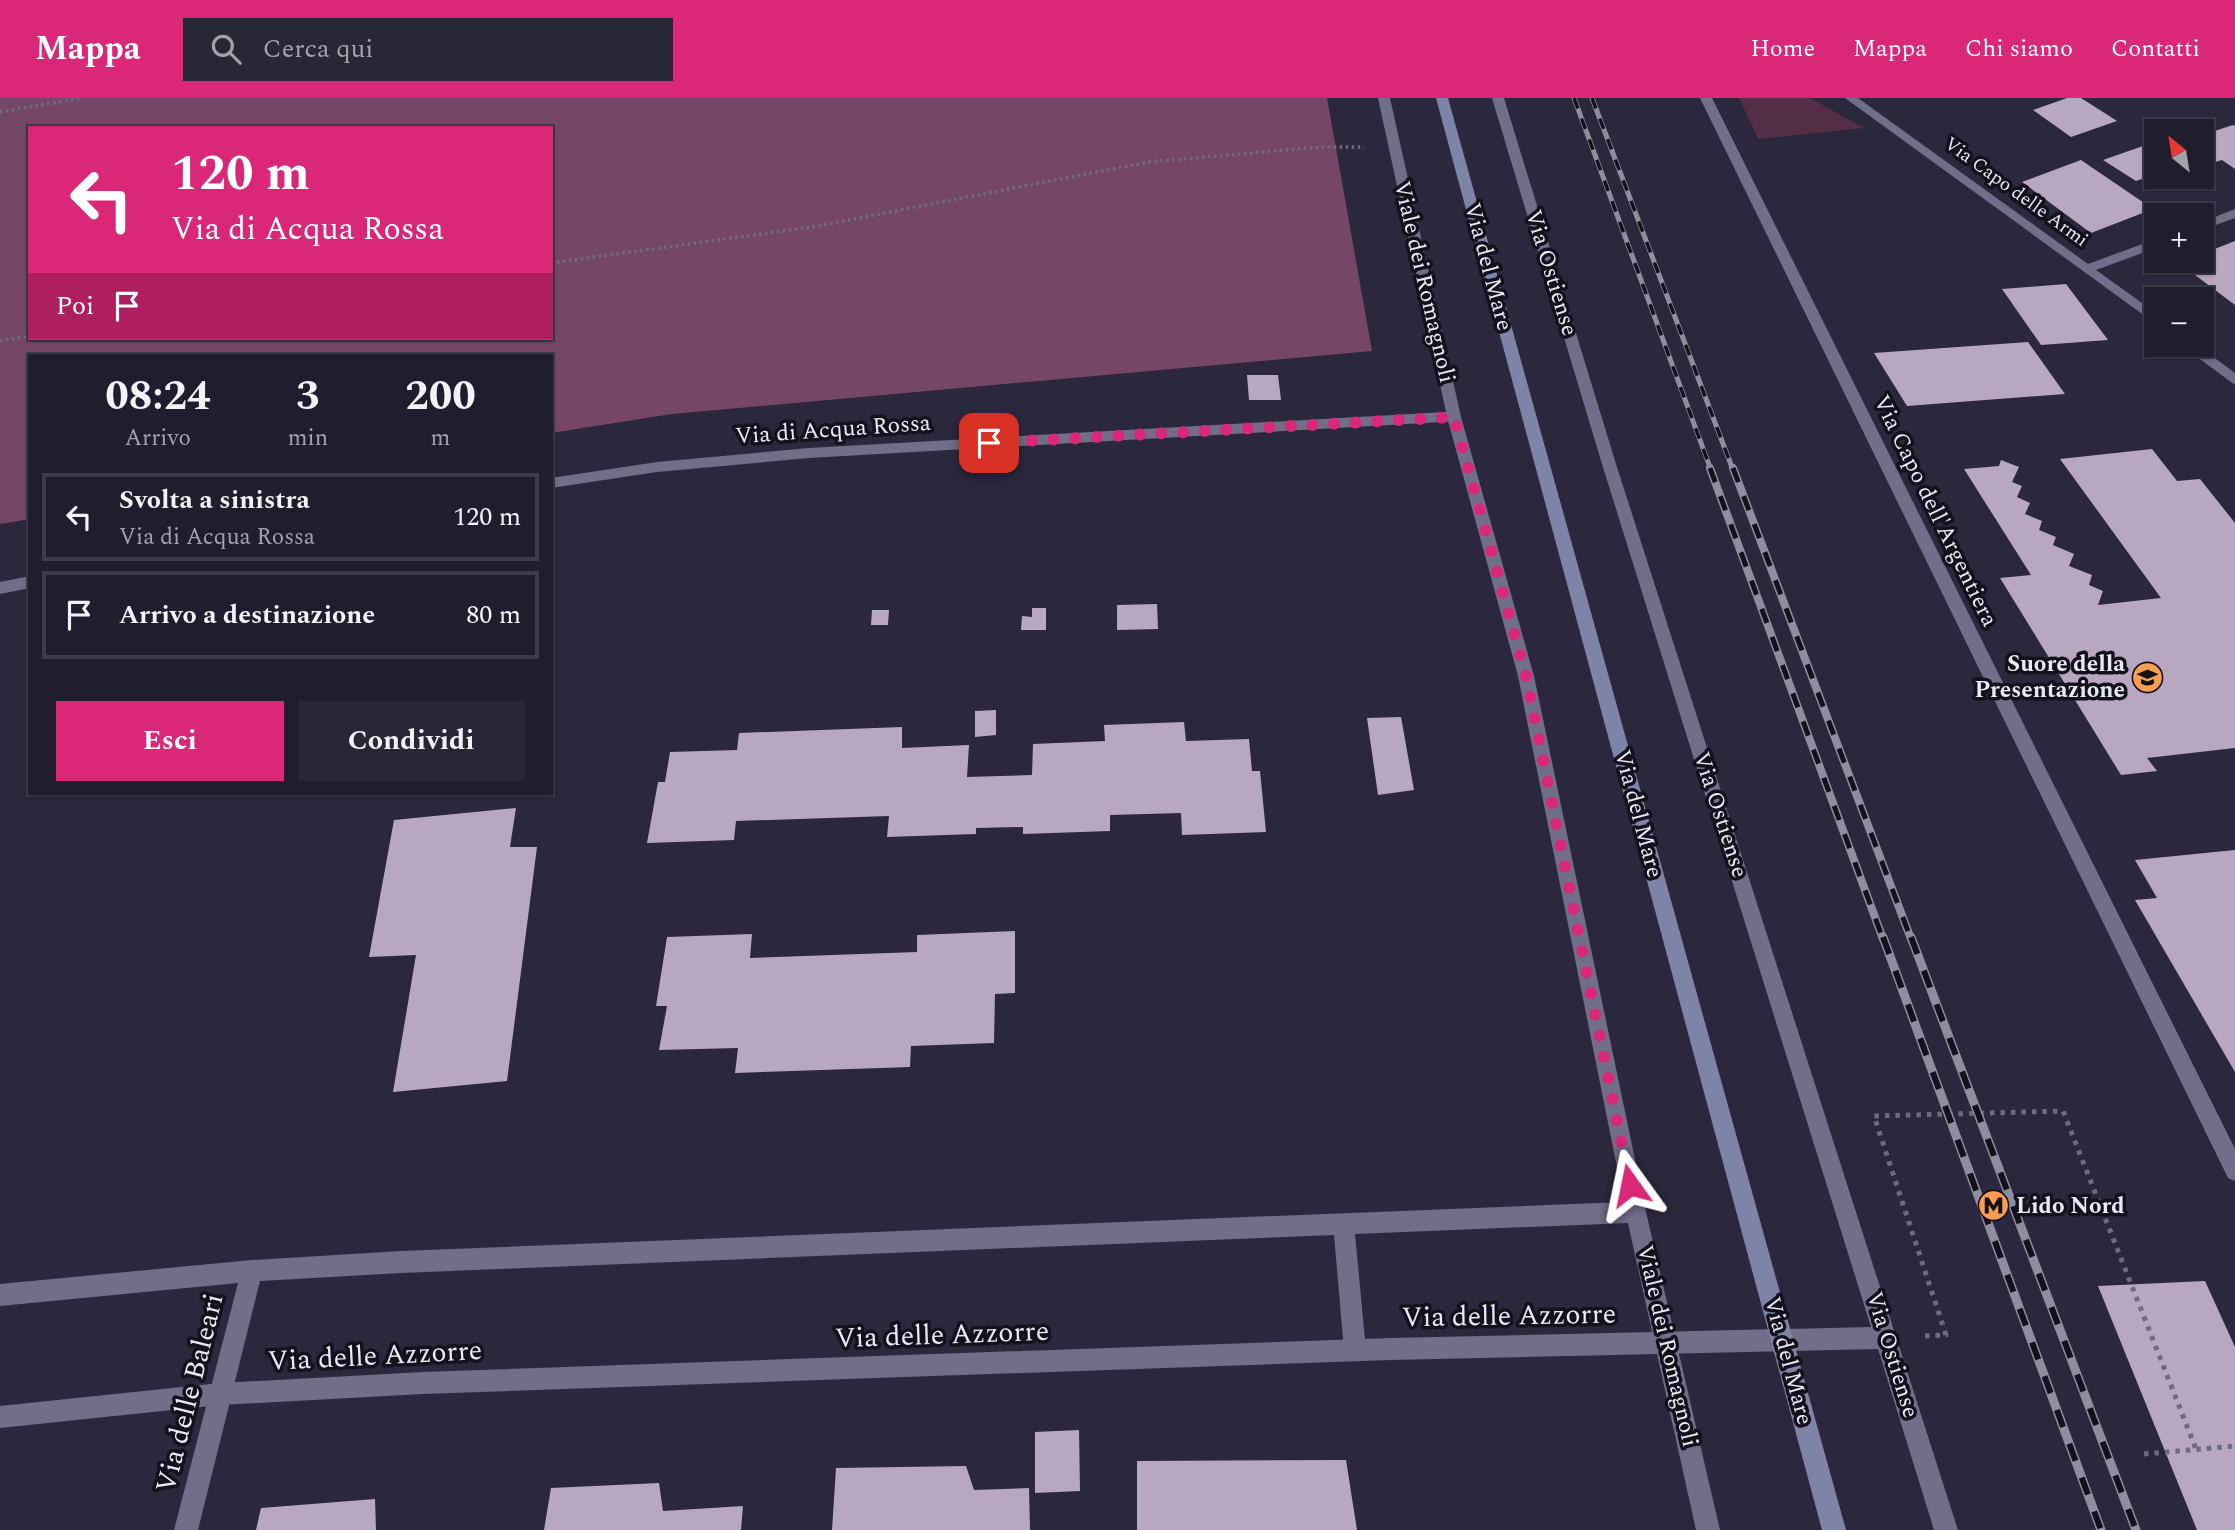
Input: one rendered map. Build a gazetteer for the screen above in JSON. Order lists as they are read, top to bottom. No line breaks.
{"streets":{"main road":["Via del Mare"],"street":["Via Capo delle Armi","Via Ostiense","Viale dei Romagnoli","Via di Acqua Rossa","Via Capo dell'Argentiera","Via delle Azzorre","Via delle Baleari"]},"crossings":[["Via del Mare","Via delle Azzorre"],["Via Ostiense","Via delle Azzorre"],["Viale dei Romagnoli","Via di Acqua Rossa"],["Viale dei Romagnoli","Via delle Azzorre"],["Via delle Azzorre","Via delle Baleari"]],"places":{"school or university":["Suore della Presentazione"],"metro station":["Lido Nord"]},"north":"top left","page":{"header":"Mappa","search":"Cerca qui","nav":["Home","Mappa","Chi siamo","Contatti"],"map_buttons":["+","−"],"turn":["120 m","Via di Acqua Rossa"],"then":"Poi","eta":["08:24","Arrivo","3","min","200","m"],"list":[{"name":"Svolta a sinistra","note":"Via di Acqua Rossa","value":"120 m"},{"name":"Arrivo a destinazione","value":"80 m"}],"buttons":["Esci","Condividi"]}}
